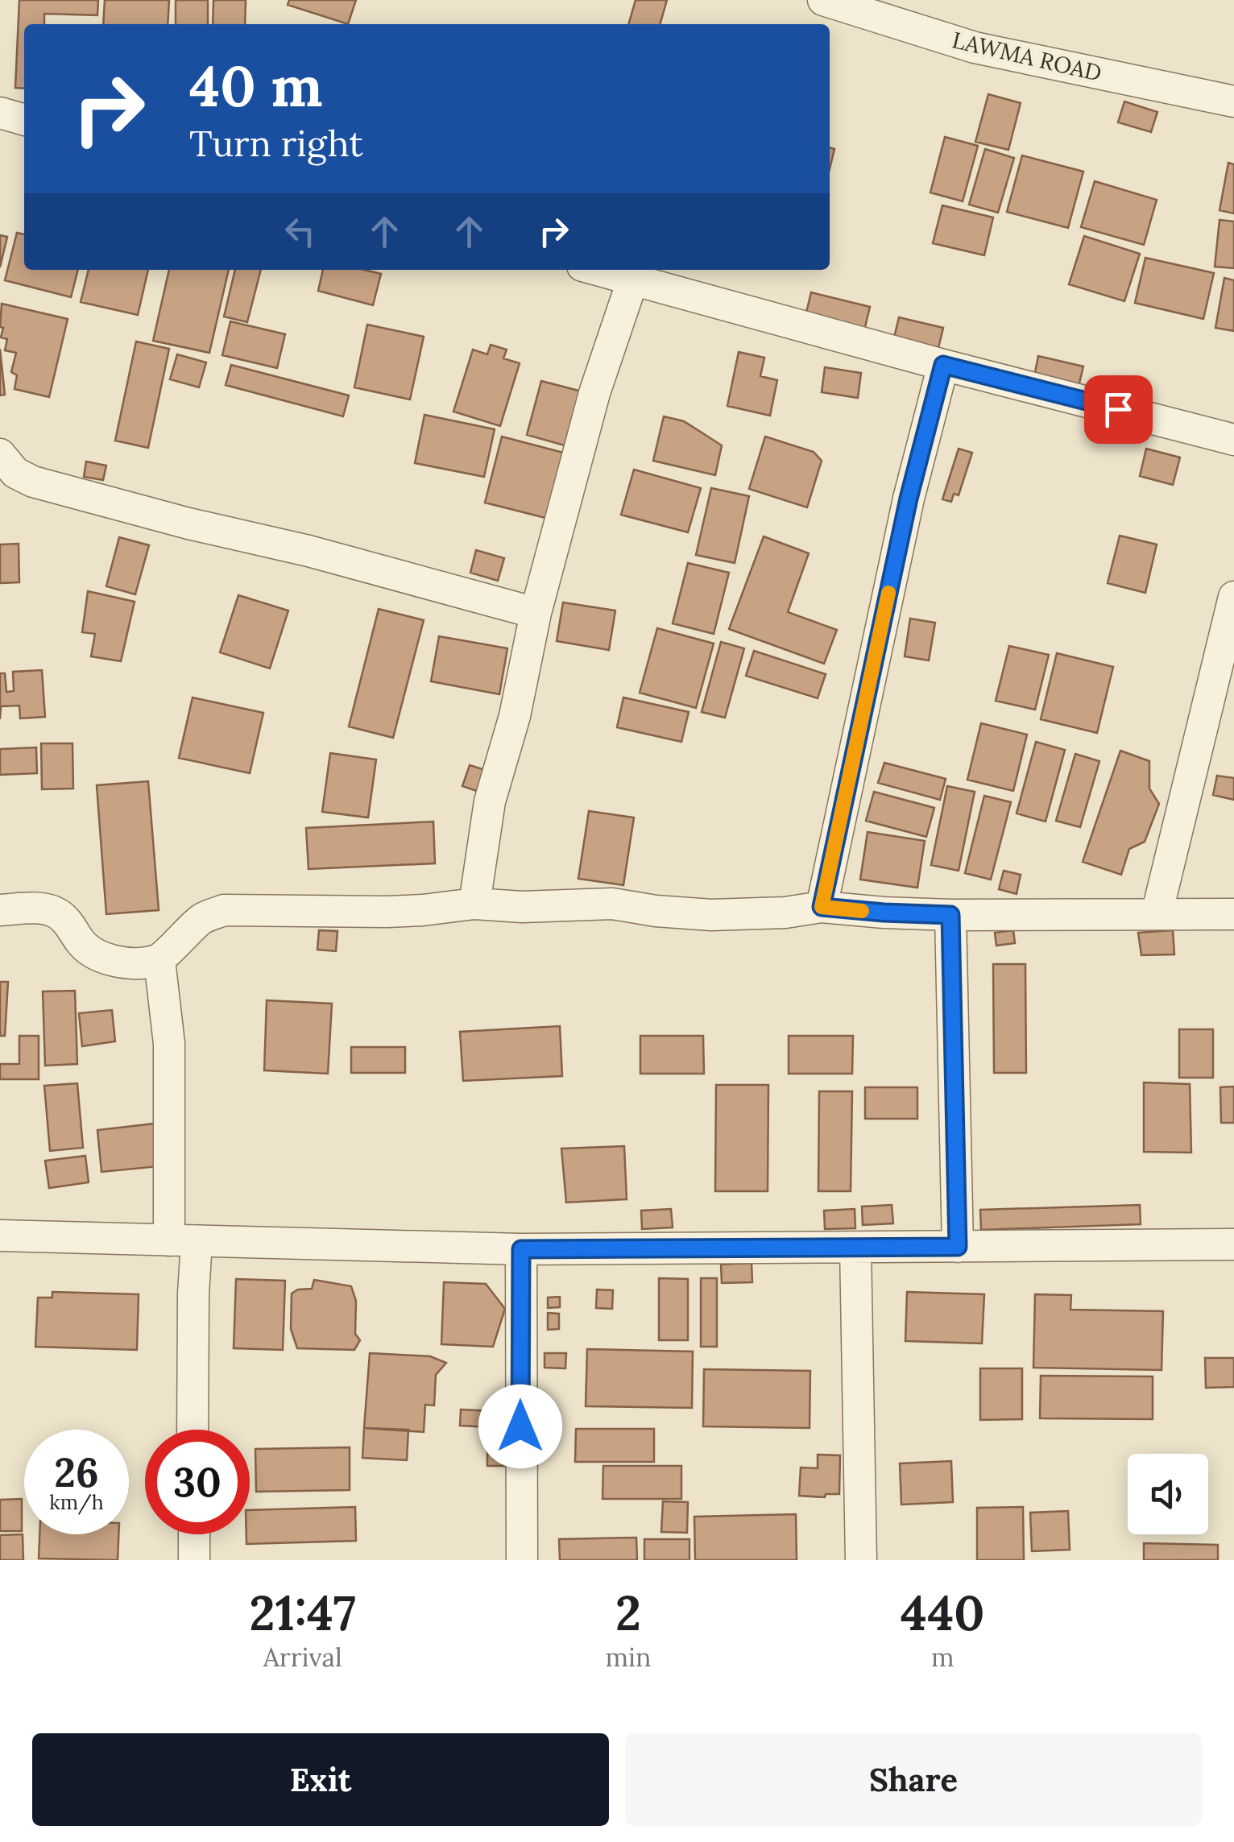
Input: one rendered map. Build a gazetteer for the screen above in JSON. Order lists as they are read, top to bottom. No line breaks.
{"streets":{"street":["LAWMA ROAD"]},"page":{"turn":["40 m","Turn right"],"speed":"26 km/h","limit":"30","eta":["21:47","Arrival","2","min","440","m"],"buttons":["Exit","Share"]}}
